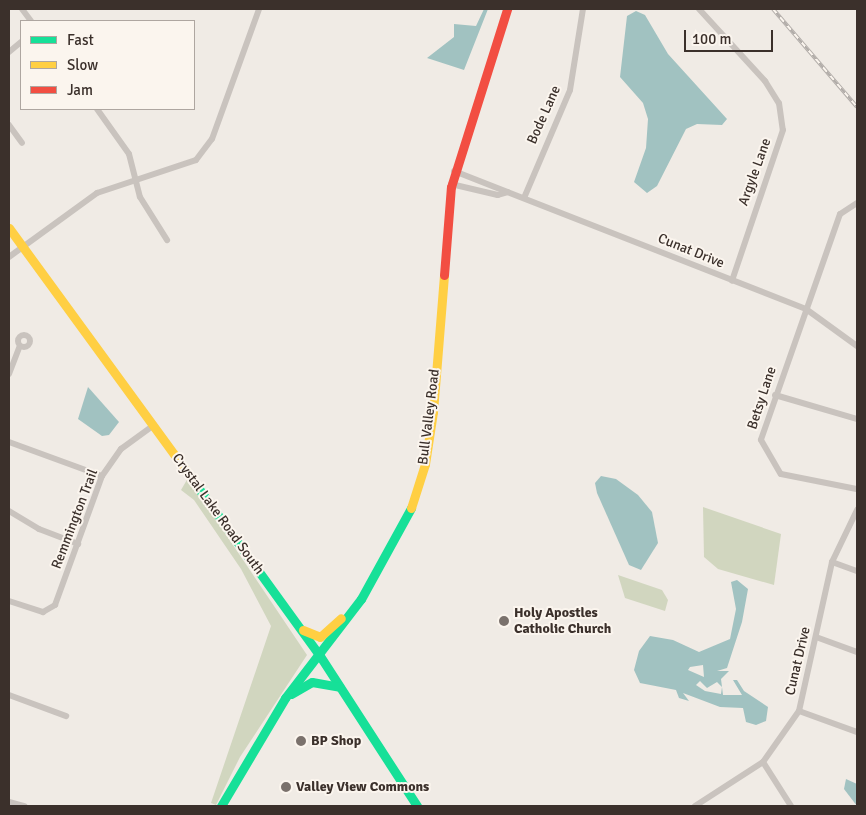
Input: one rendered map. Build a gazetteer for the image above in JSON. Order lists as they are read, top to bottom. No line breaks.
{"streets":{"street":["Bode Lane","Argyle Lane","Cunat Drive","Betsy Lane","Bull Valley Road","Crystal Lake Road South","Remmington Trail"]},"crossings":[["Bode Lane","Cunat Drive"],["Argyle Lane","Cunat Drive"],["Cunat Drive","Betsy Lane"],["Cunat Drive","Bull Valley Road"],["Bull Valley Road","Crystal Lake Road South"],["Crystal Lake Road South","Remmington Trail"]],"places":["Holy Apostles Catholic Church","BP Shop","Valley View Commons"],"legend":["Fast","Slow","Jam"],"scale_bar":"100 m"}
